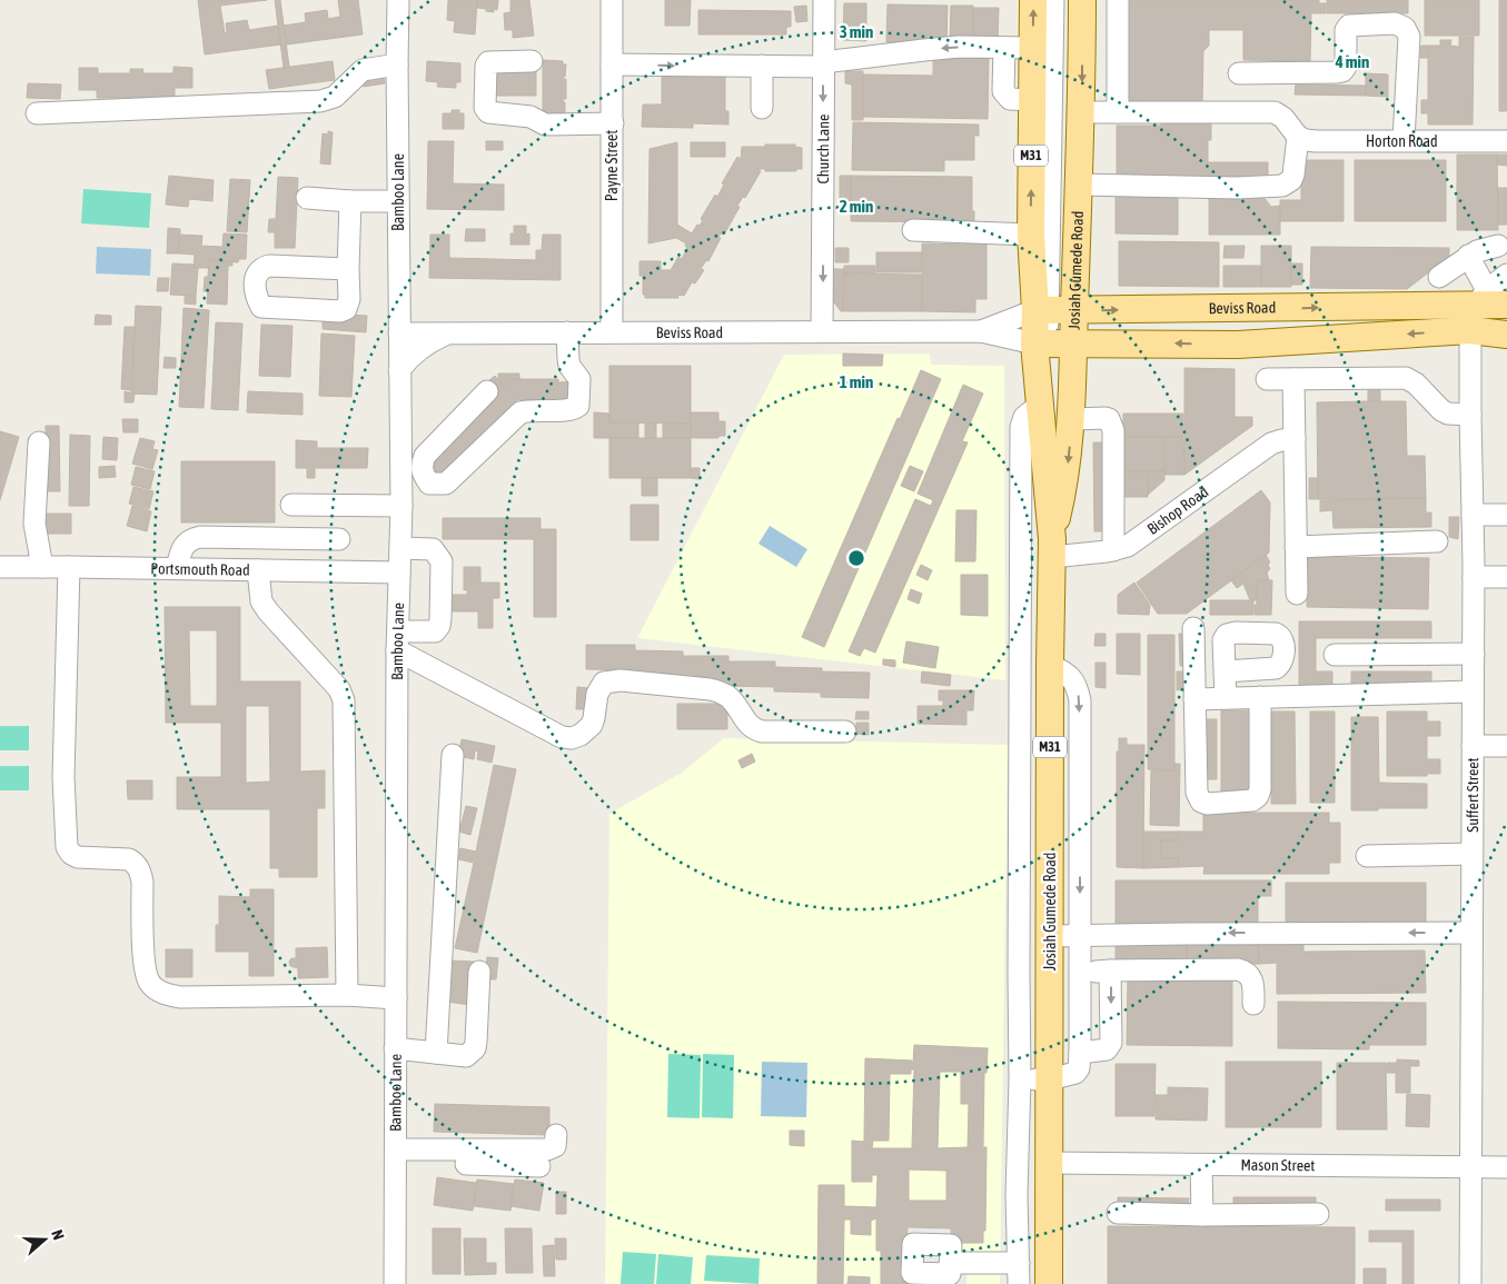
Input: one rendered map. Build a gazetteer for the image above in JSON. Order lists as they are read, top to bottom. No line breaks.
{"streets":{"main road":["M31","Josiah Gumede Road","Beviss Road"],"street":["Horton Road","Church Lane","Payne Street","Bamboo Lane","Bishop Road","Portsmouth Road","Suffert Street","Mason Street"]},"crossings":[["Church Lane","Beviss Road"],["Payne Street","Beviss Road"],["Bamboo Lane","Beviss Road"],["Bamboo Lane","Portsmouth Road"],["Josiah Gumede Road","Beviss Road"],["Josiah Gumede Road","Bishop Road"],["Josiah Gumede Road","Mason Street"],["Beviss Road","Suffert Street"],["Suffert Street","Mason Street"]],"one_way":["Church Lane"],"north":"right","rings":["3 min","4 min","2 min","1 min"]}
